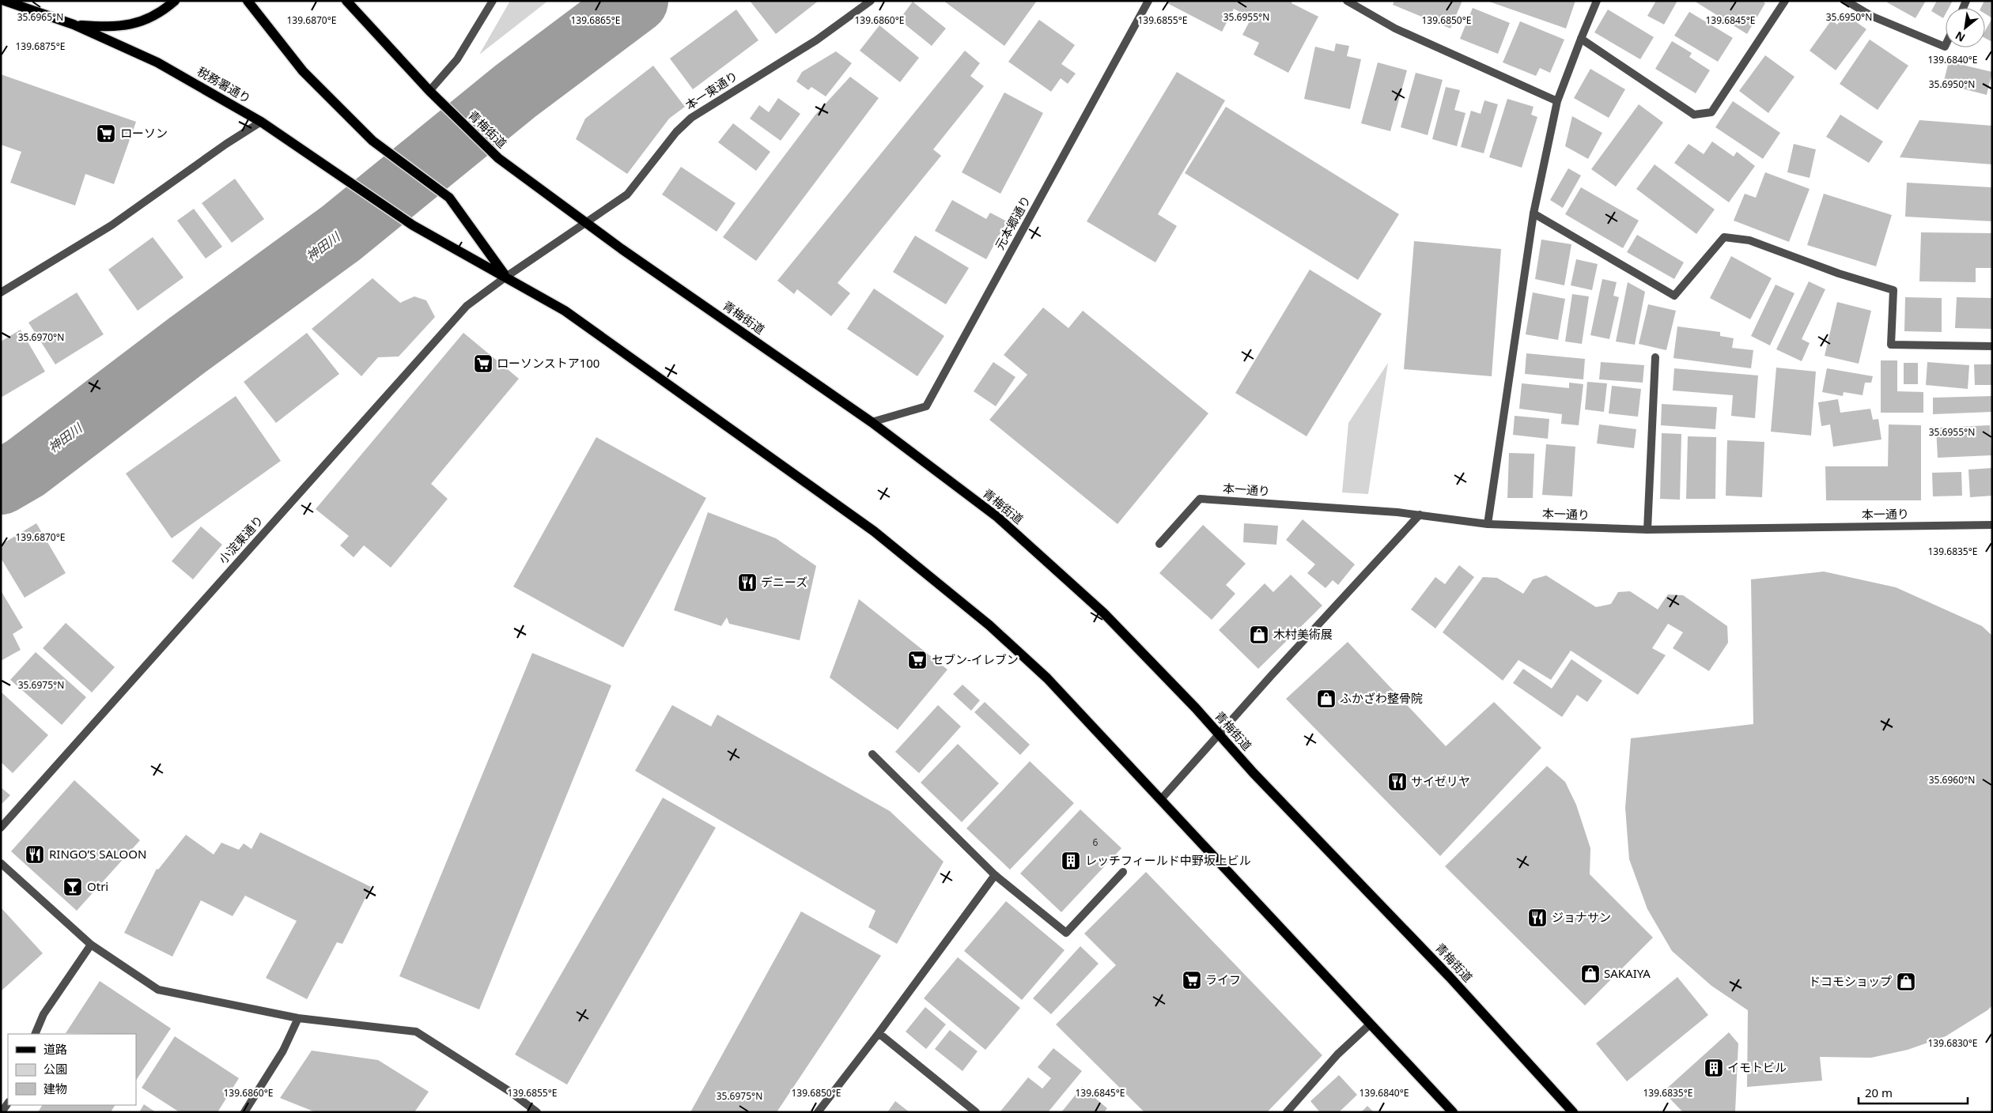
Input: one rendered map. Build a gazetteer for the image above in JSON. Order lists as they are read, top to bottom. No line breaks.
{"streets":{"main road":["税務署通り","青梅街道"],"street":["本一東通り","元本郷通り","本一通り","小淀東通り"]},"crossings":[["税務署通り","本一東通り"],["税務署通り","小淀東通り"],["本一東通り","青梅街道"],["本一東通り","小淀東通り"],["青梅街道","元本郷通り"]],"water":["神田川"],"places":{"supermarket":["ローソン","ローソンストア100","セブン-イレブン","ライフ"],"restaurant":["デニーズ","サイゼリヤ","RINGO’S SALOON","ジョナサン"],"shop":["木村美術展","ふかざわ整骨院","SAKAIYA","ドコモショップ"],"building":["レッチフィールド中野坂上ビル","イモトビル"],"bar":["Otri"]},"house_numbers":["6"],"legend":["道路","公園","建物"],"scale_bar":"20 m","north":"bottom left","coordinates":["35.6965°N","35.6955°N","35.6950°N","139.6870°E","139.6860°E","139.6855°E","139.6850°E","139.6845°E","139.6865°E","139.6875°E","139.6840°E","35.6970°N","139.6835°E","35.6975°N","35.6960°N","139.6830°E"]}
